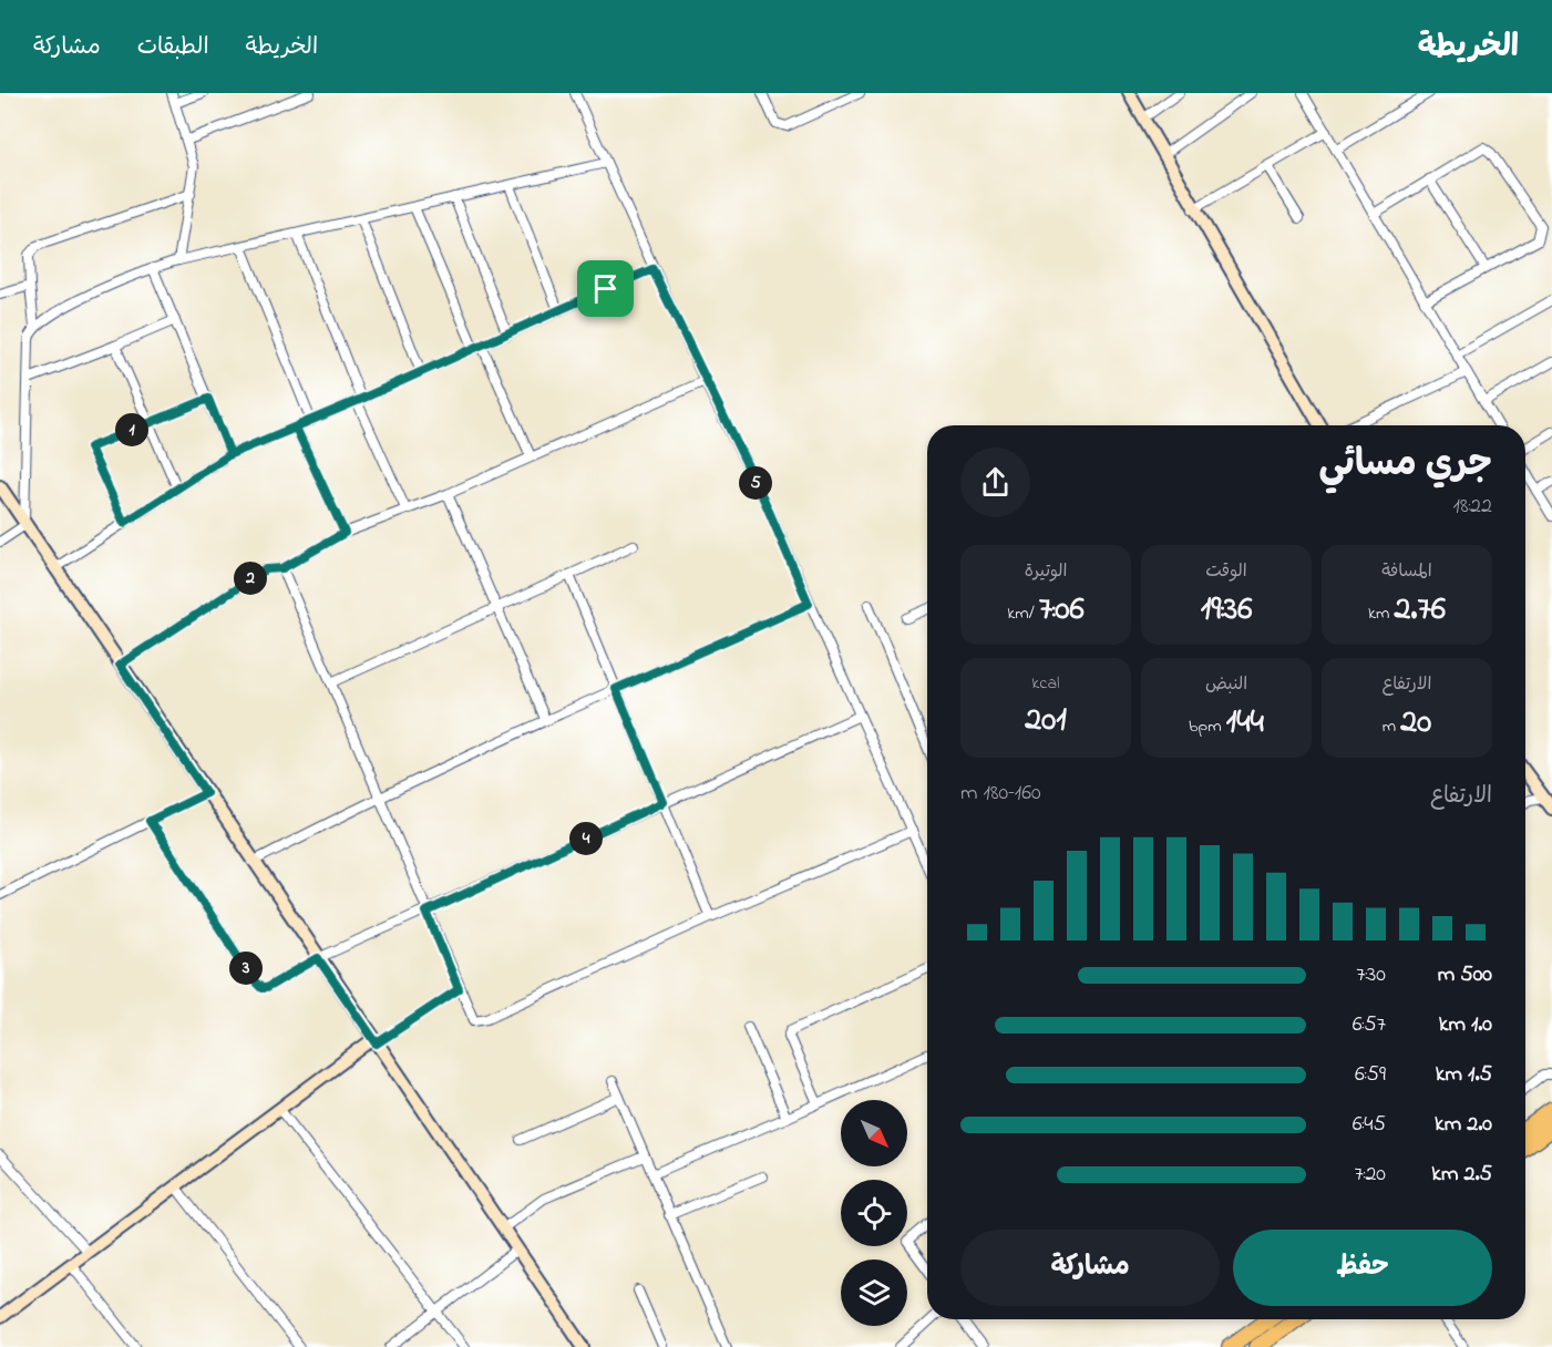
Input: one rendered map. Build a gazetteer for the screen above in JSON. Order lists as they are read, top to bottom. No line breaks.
{"north":"bottom right","page":{"header":"الخريطة","nav":["الخريطة","الطبقات","مشاركة"],"pins":["1","5","2","4","3"],"heading":["جري مسائي","18:22"],"stats":[["المسافة","2.76 km"],["الوقت","19:36"],["الوتيرة","7:06 /km"],["الارتفاع","20 m"],["النبض","144 bpm"],["kcal","201"]],"chart":["الارتفاع","160–180 m"],"list":[{"name":"500 m","note":"7:30"},{"name":"1.0 km","note":"6:57"},{"name":"1.5 km","note":"6:59"},{"name":"2.0 km","note":"6:45"},{"name":"2.5 km","note":"7:20"}],"buttons":["حفظ","مشاركة"]}}
